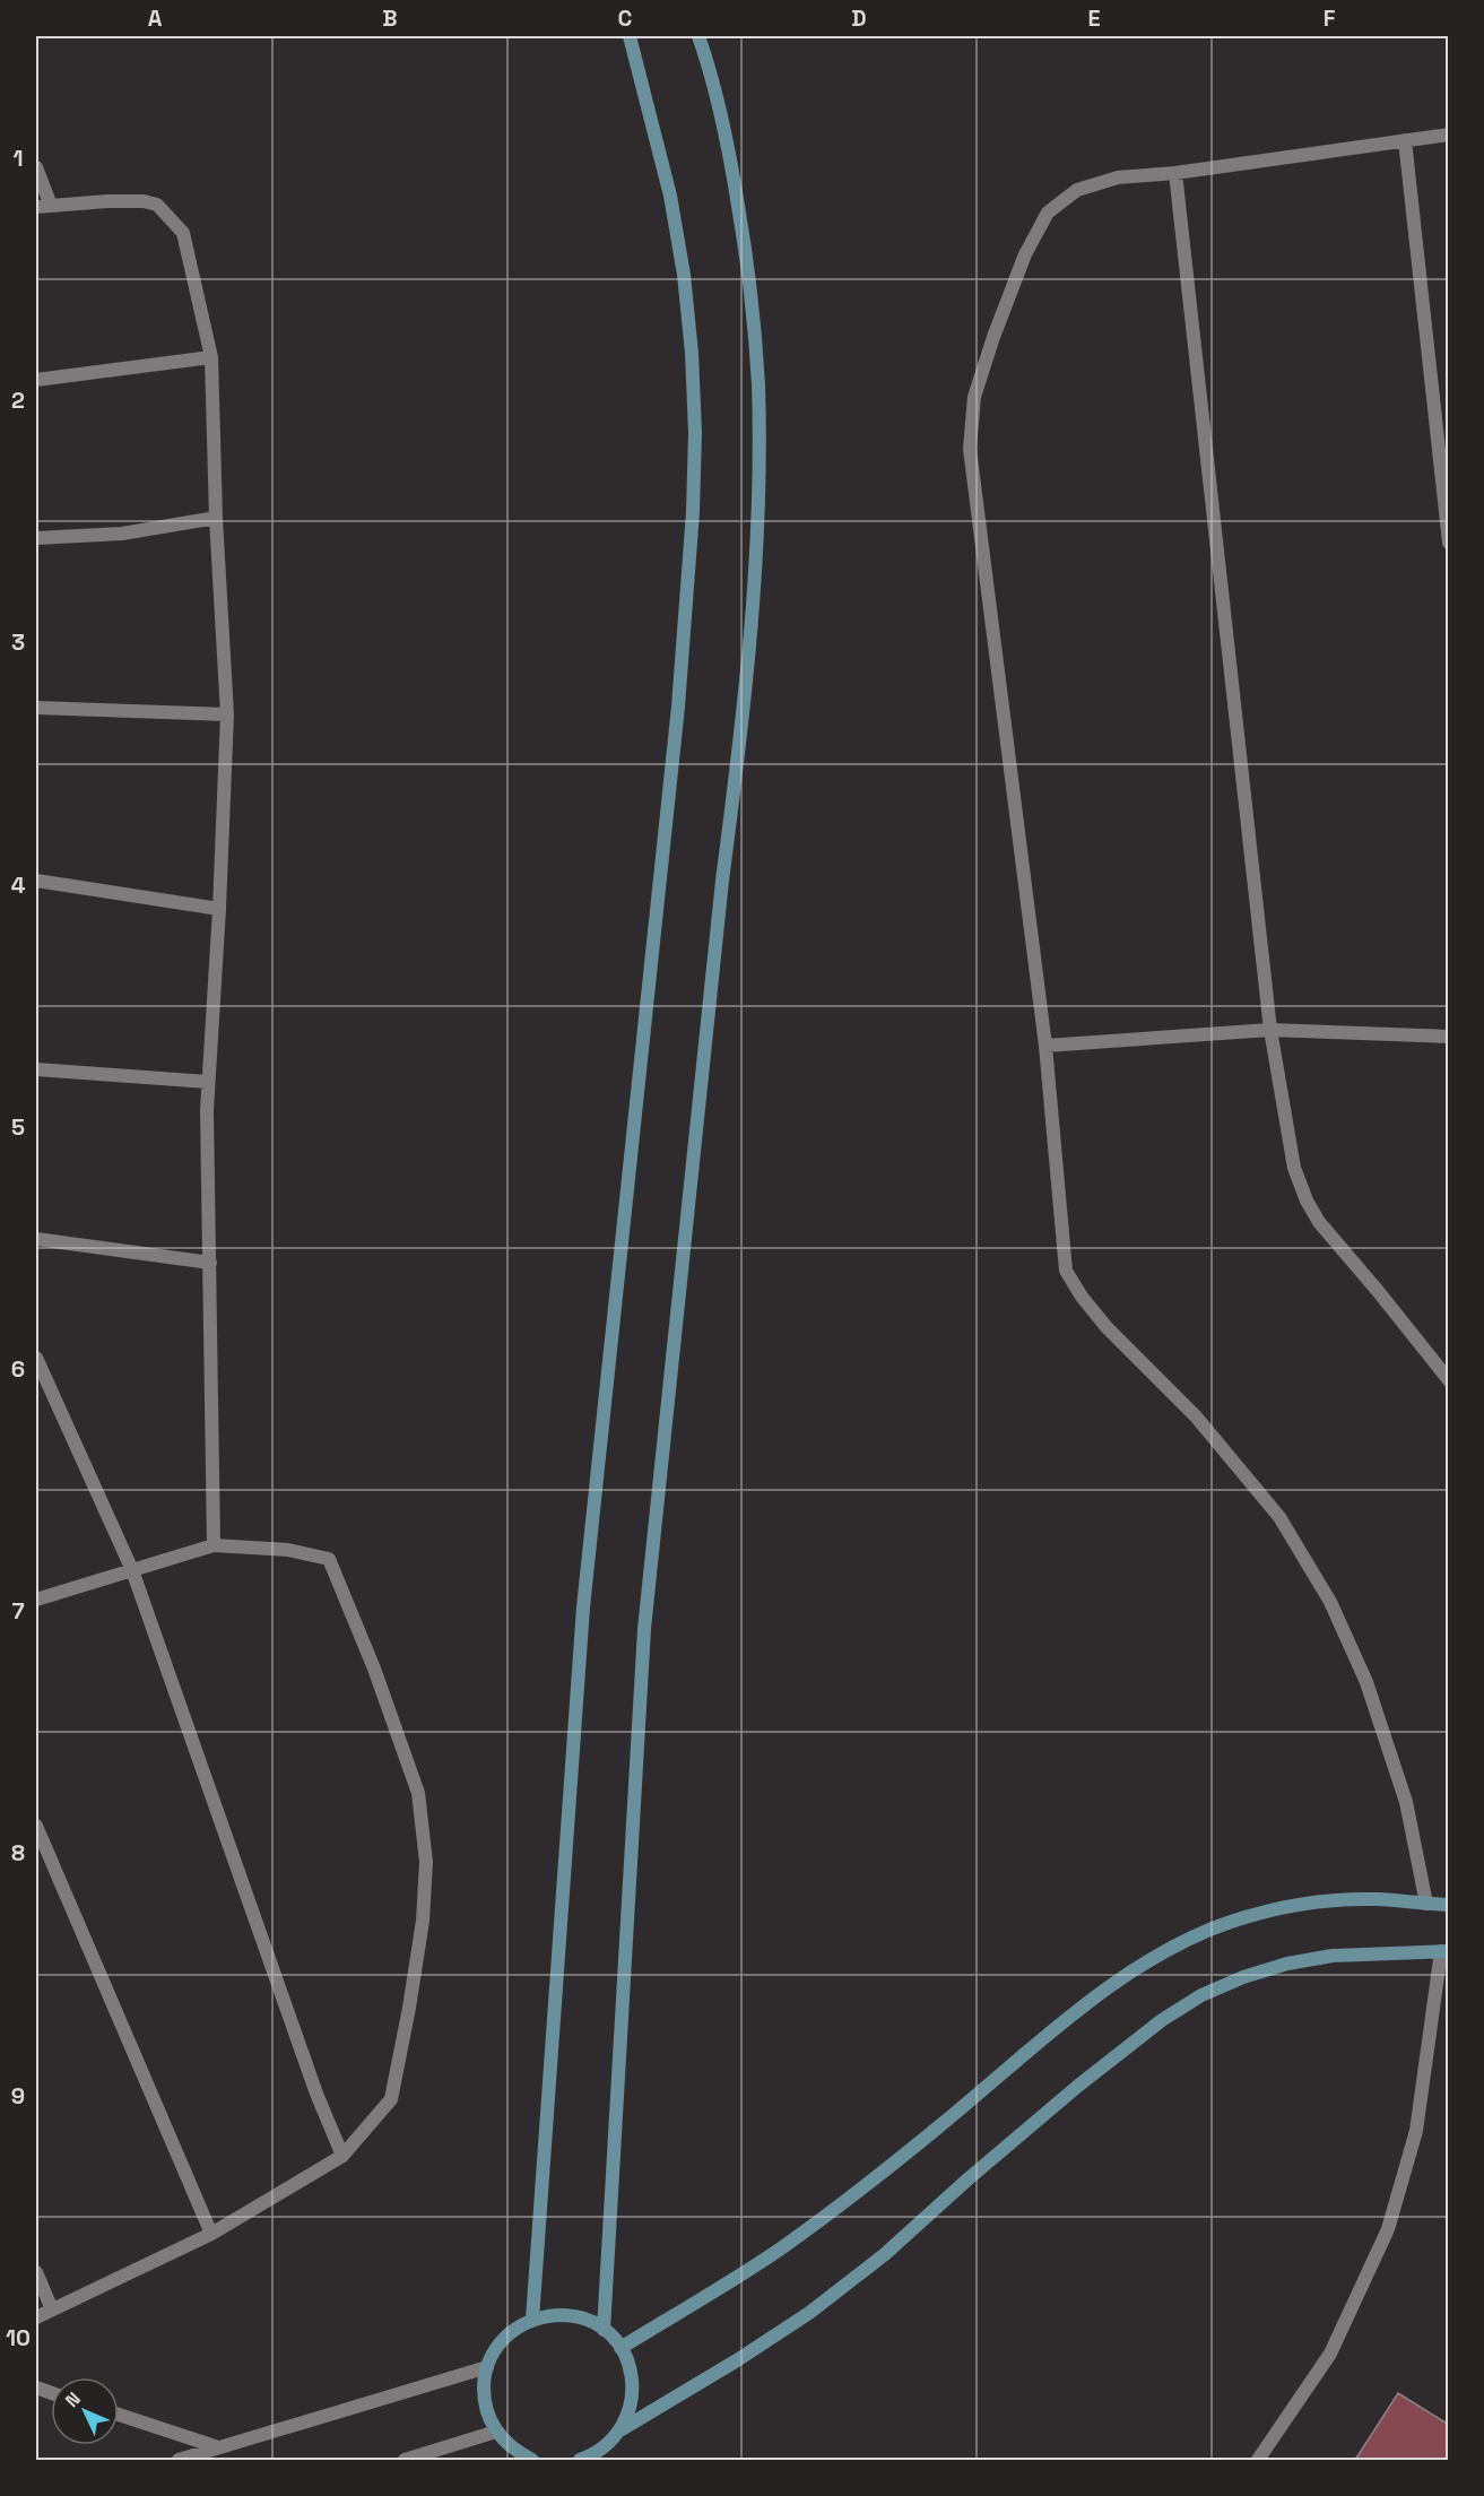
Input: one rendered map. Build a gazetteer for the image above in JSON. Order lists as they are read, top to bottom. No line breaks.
{"north":"top left","grid":{"columns":["A","B","C","D","E","F"],"rows":["1","2","3","4","5","6","7","8","9","10"]}}
